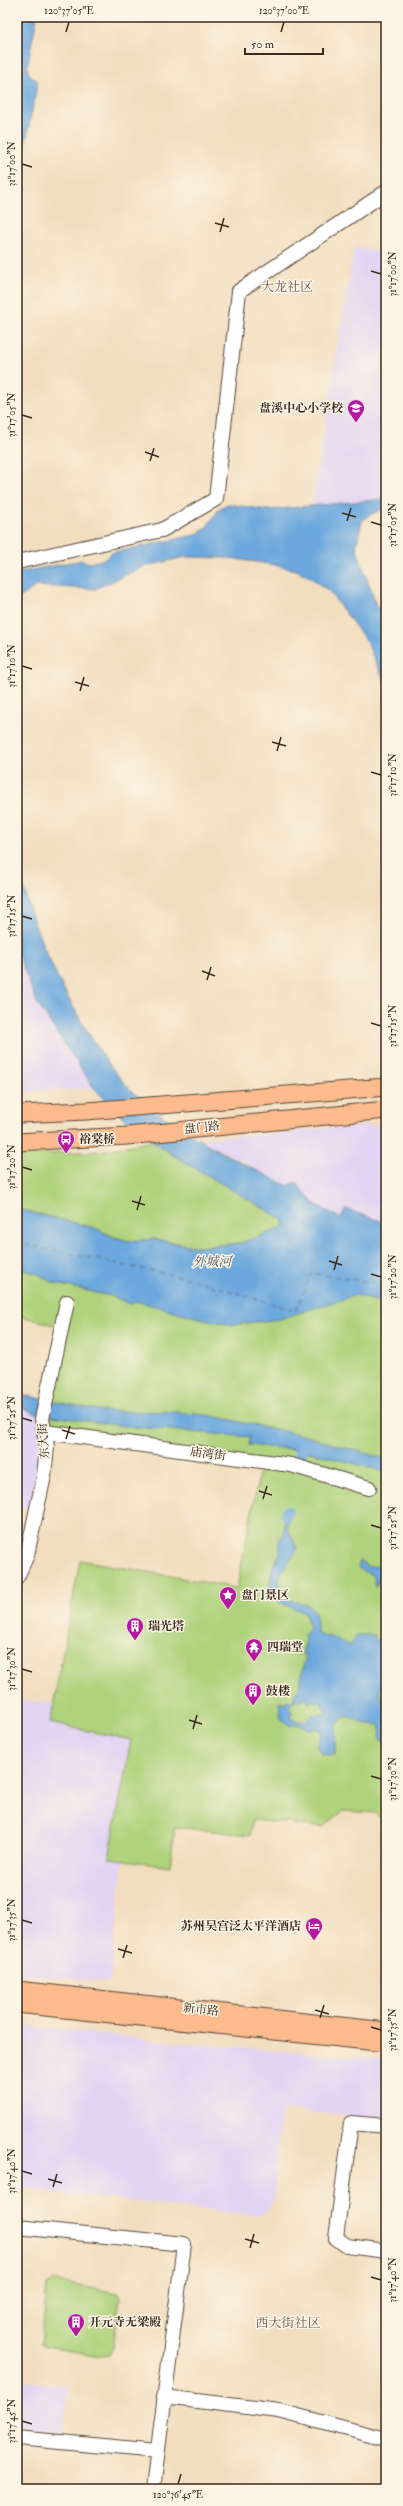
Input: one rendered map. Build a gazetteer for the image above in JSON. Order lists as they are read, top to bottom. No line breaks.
{"streets":{"main road":["盘门路","新市路"],"street":["东大街","庙湾街"]},"crossings":[["东大街","庙湾街"]],"districts":["大龙社区","西大街社区"],"water":["外城河"],"places":{"school or university":["盘溪中心小学校"],"bus stop":["裕棠桥"],"place":["盘门景区"],"building":["瑞光塔","鼓楼","开元寺无梁殿"],"temple":["四瑞堂"],"hotel":["苏州吴宫泛太平洋酒店"]},"scale_bar":"50 m","coordinates":["120°37'05\"E","120°37'00\"E","31°17'00\"N","31°17'05\"N","31°17'10\"N","31°17'15\"N","31°17'20\"N","31°17'25\"N","31°17'30\"N","31°17'35\"N","31°17'40\"N","31°17'45\"N","120°36'45\"E"]}
